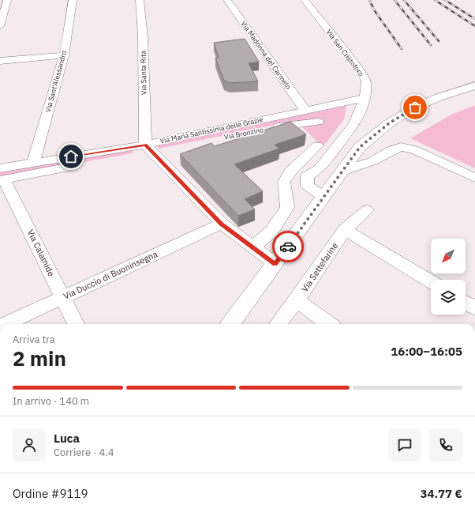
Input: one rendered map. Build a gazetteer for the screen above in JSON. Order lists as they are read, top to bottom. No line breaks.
{"streets":{"street":["Via San Cristoforo","Via Madonna del Carmelo","Via Santa Rita","Via Sant'Alessandro","Via Maria Santissima delle Grazie","Via Bronzino","Via Calamide","Via Settefarine","Via Duccio di Buoninsegna"]},"crossings":[["Via San Cristoforo","Via Maria Santissima delle Grazie"],["Via Madonna del Carmelo","Via Maria Santissima delle Grazie"],["Via Santa Rita","Via Maria Santissima delle Grazie"],["Via Santa Rita","Via Bronzino"],["Via Sant'Alessandro","Via Maria Santissima delle Grazie"],["Via Maria Santissima delle Grazie","Via Bronzino"],["Via Maria Santissima delle Grazie","Via Calamide"],["Via Calamide","Via Duccio di Buoninsegna"]],"north":"bottom left","page":{"heading":["2 min","Arriva tra","16:00–16:05"],"panel":["Luca","Corriere · 4.4","Ordine #9119","34.77 €"],"bar":"In arrivo · 140 m"}}
